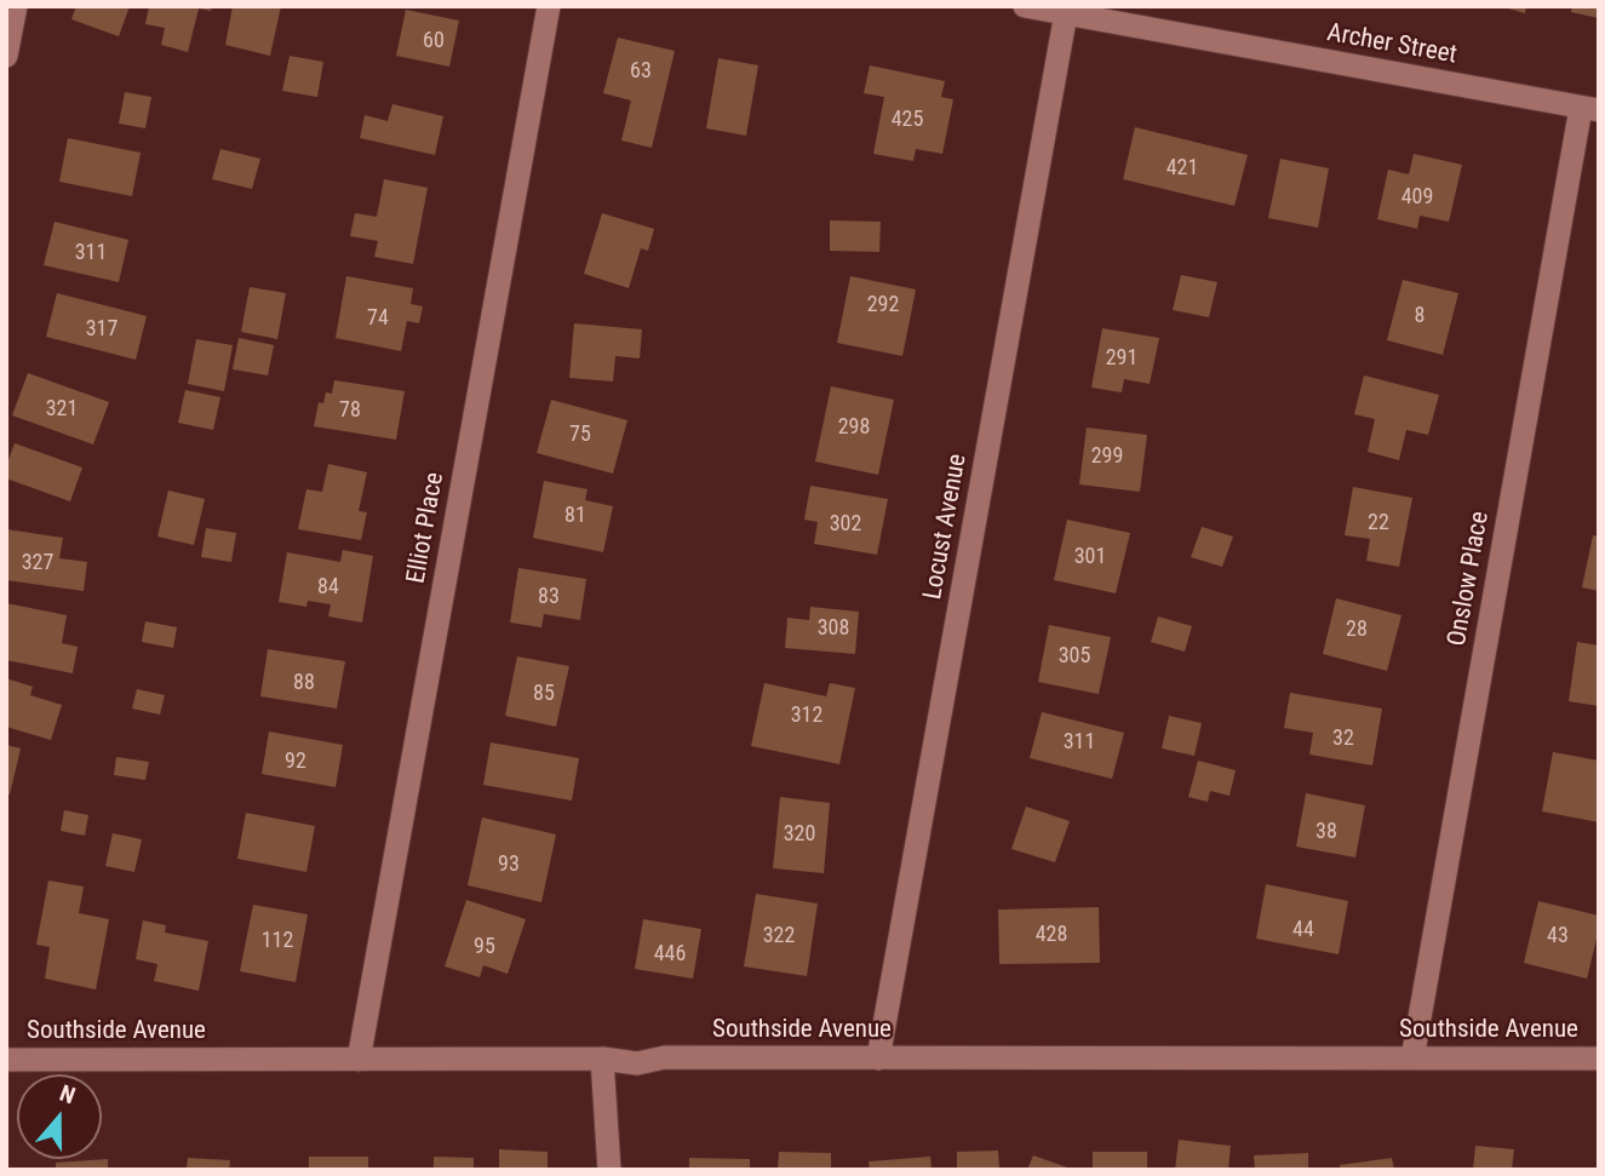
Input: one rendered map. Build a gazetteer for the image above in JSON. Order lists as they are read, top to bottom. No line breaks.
{"streets":{"street":["Archer Street","Locust Avenue","Elliot Place","Onslow Place","Southside Avenue"]},"crossings":[["Archer Street","Locust Avenue"],["Archer Street","Onslow Place"],["Locust Avenue","Southside Avenue"],["Elliot Place","Southside Avenue"],["Onslow Place","Southside Avenue"]],"house_numbers":["60","63","425","421","409","311","292","8","74","317","291","321","78","298","75","299","81","22","302","301","327","84","83","308","28","305","88","85","312","32","311","92","38","320","93","44","428","322","43","112","95","446"],"north":"top"}
